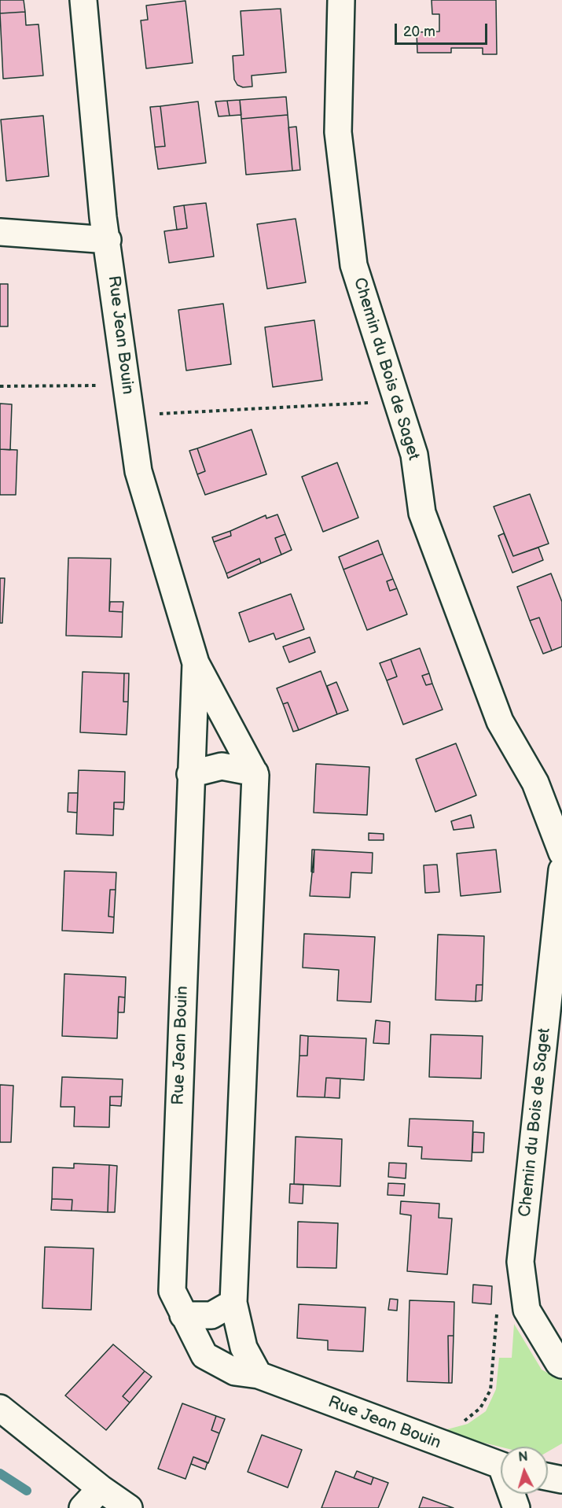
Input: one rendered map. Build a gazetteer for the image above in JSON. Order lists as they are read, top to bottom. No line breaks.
{"streets":{"street":["Rue Jean Bouin","Chemin du Bois de Saget"]},"scale_bar":"20 m","north":"top"}
